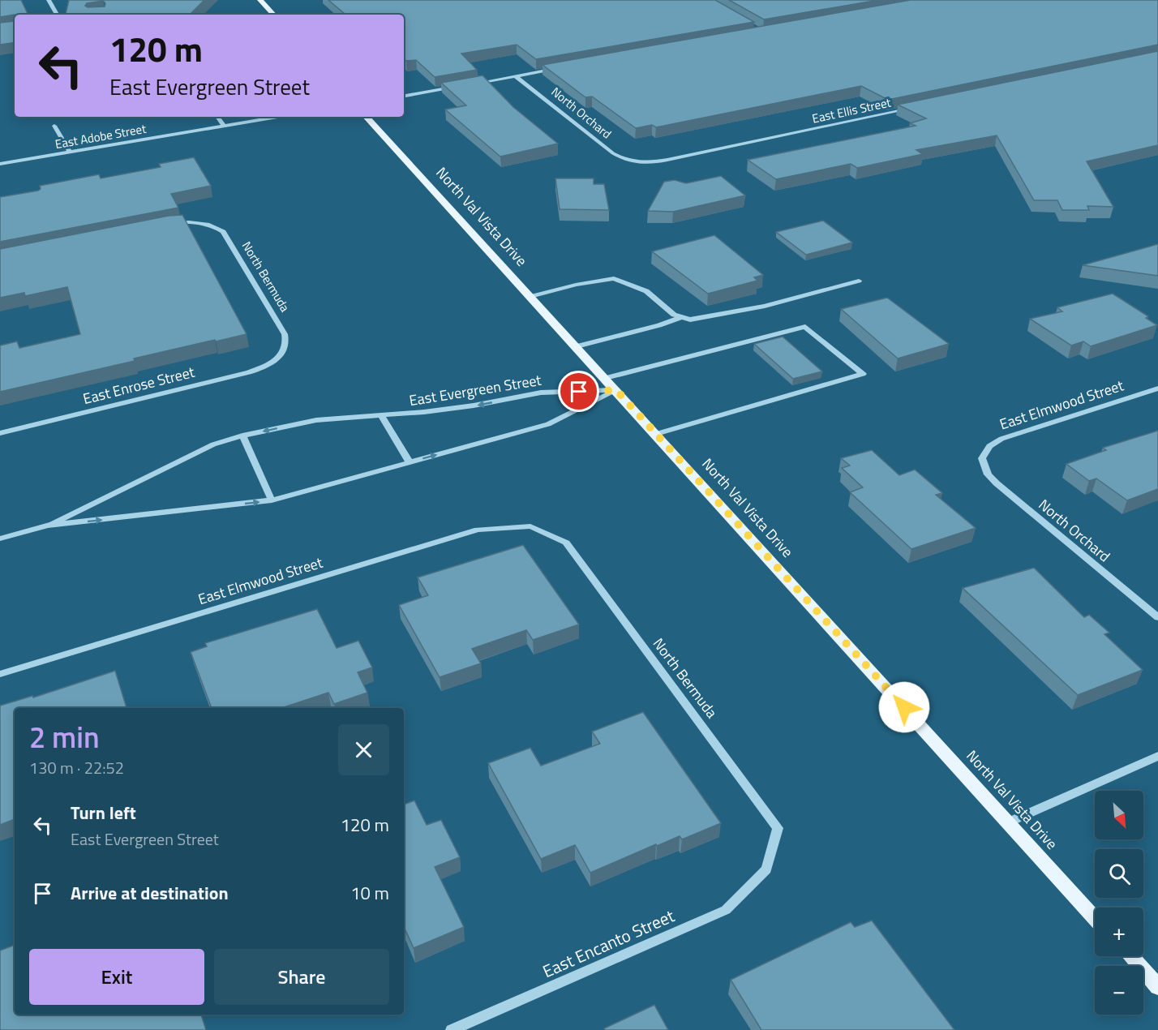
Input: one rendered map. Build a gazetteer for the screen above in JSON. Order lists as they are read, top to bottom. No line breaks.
{"streets":{"main road":["North Val Vista Drive"],"street":["East Ellis Street","North Orchard","East Adobe Street","North Bermuda","East Enrose Street","East Evergreen Street","East Elmwood Street","East Encanto Street"]},"crossings":[["East Ellis Street","North Orchard"],["North Orchard","East Elmwood Street"],["North Val Vista Drive","East Evergreen Street"],["North Bermuda","East Enrose Street"],["North Bermuda","East Elmwood Street"],["North Bermuda","East Encanto Street"]],"north":"bottom right","page":{"turn":["120 m","East Evergreen Street"],"heading":["2 min","130 m · 22:52"],"map_buttons":["+","−"],"list":[{"name":"Turn left","note":"East Evergreen Street","value":"120 m"},{"name":"Arrive at destination","value":"10 m"}],"buttons":["Exit","Share"]}}
